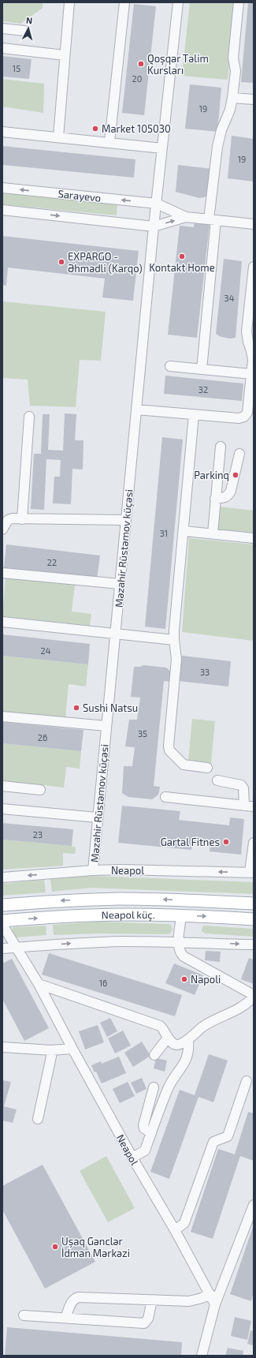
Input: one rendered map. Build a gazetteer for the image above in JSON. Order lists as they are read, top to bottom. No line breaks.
{"streets":{"main road":["Neapol küç."],"street":["Sarayevo","Məzahir Rüstəmov küçəsi","Neapol"]},"crossings":[["Sarayevo","Məzahir Rüstəmov küçəsi"],["Məzahir Rüstəmov küçəsi","Neapol"]],"places":["Qoşqar Təlim Kursları","Market 105030","Kontakt Home","EXPARGO - Əhmədli (Karqo)","Parkinq","Sushi Natsu","Gartal Fitnes","Napoli","Uşaq Gənclər İdman Mərkəzi"],"house_numbers":["15","20","19","19","34","32","31","22","24","33","35","26","23","16"],"north":"top"}
